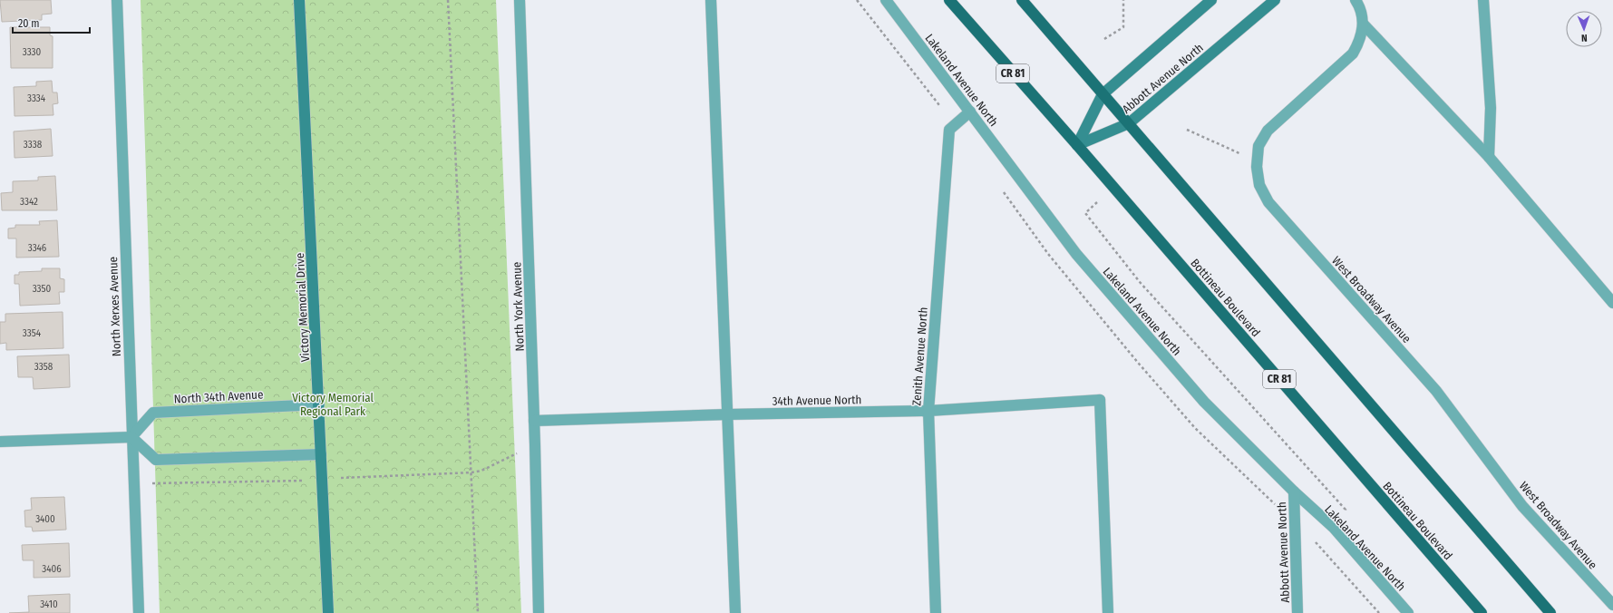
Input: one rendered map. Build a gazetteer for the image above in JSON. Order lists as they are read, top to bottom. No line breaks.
{"streets":{"main road":["CR 81","Bottineau Boulevard"],"street":["Abbott Avenue North","Lakeland Avenue North","West Broadway Avenue","North Xerxes Avenue","North York Avenue","Victory Memorial Drive","Zenith Avenue North","North 34th Avenue","34th Avenue North"]},"crossings":[["Abbott Avenue North","Lakeland Avenue North"],["Abbott Avenue North","Bottineau Boulevard"],["Lakeland Avenue North","Zenith Avenue North"],["North Xerxes Avenue","North 34th Avenue"],["North York Avenue","34th Avenue North"],["Victory Memorial Drive","North 34th Avenue"],["Zenith Avenue North","34th Avenue North"]],"parks":["Victory Memorial Regional Park"],"house_numbers":["3330","3334","3338","3342","3346","3350","3354","3358","3400","3406","3410"],"scale_bar":"20 m","north":"bottom"}
